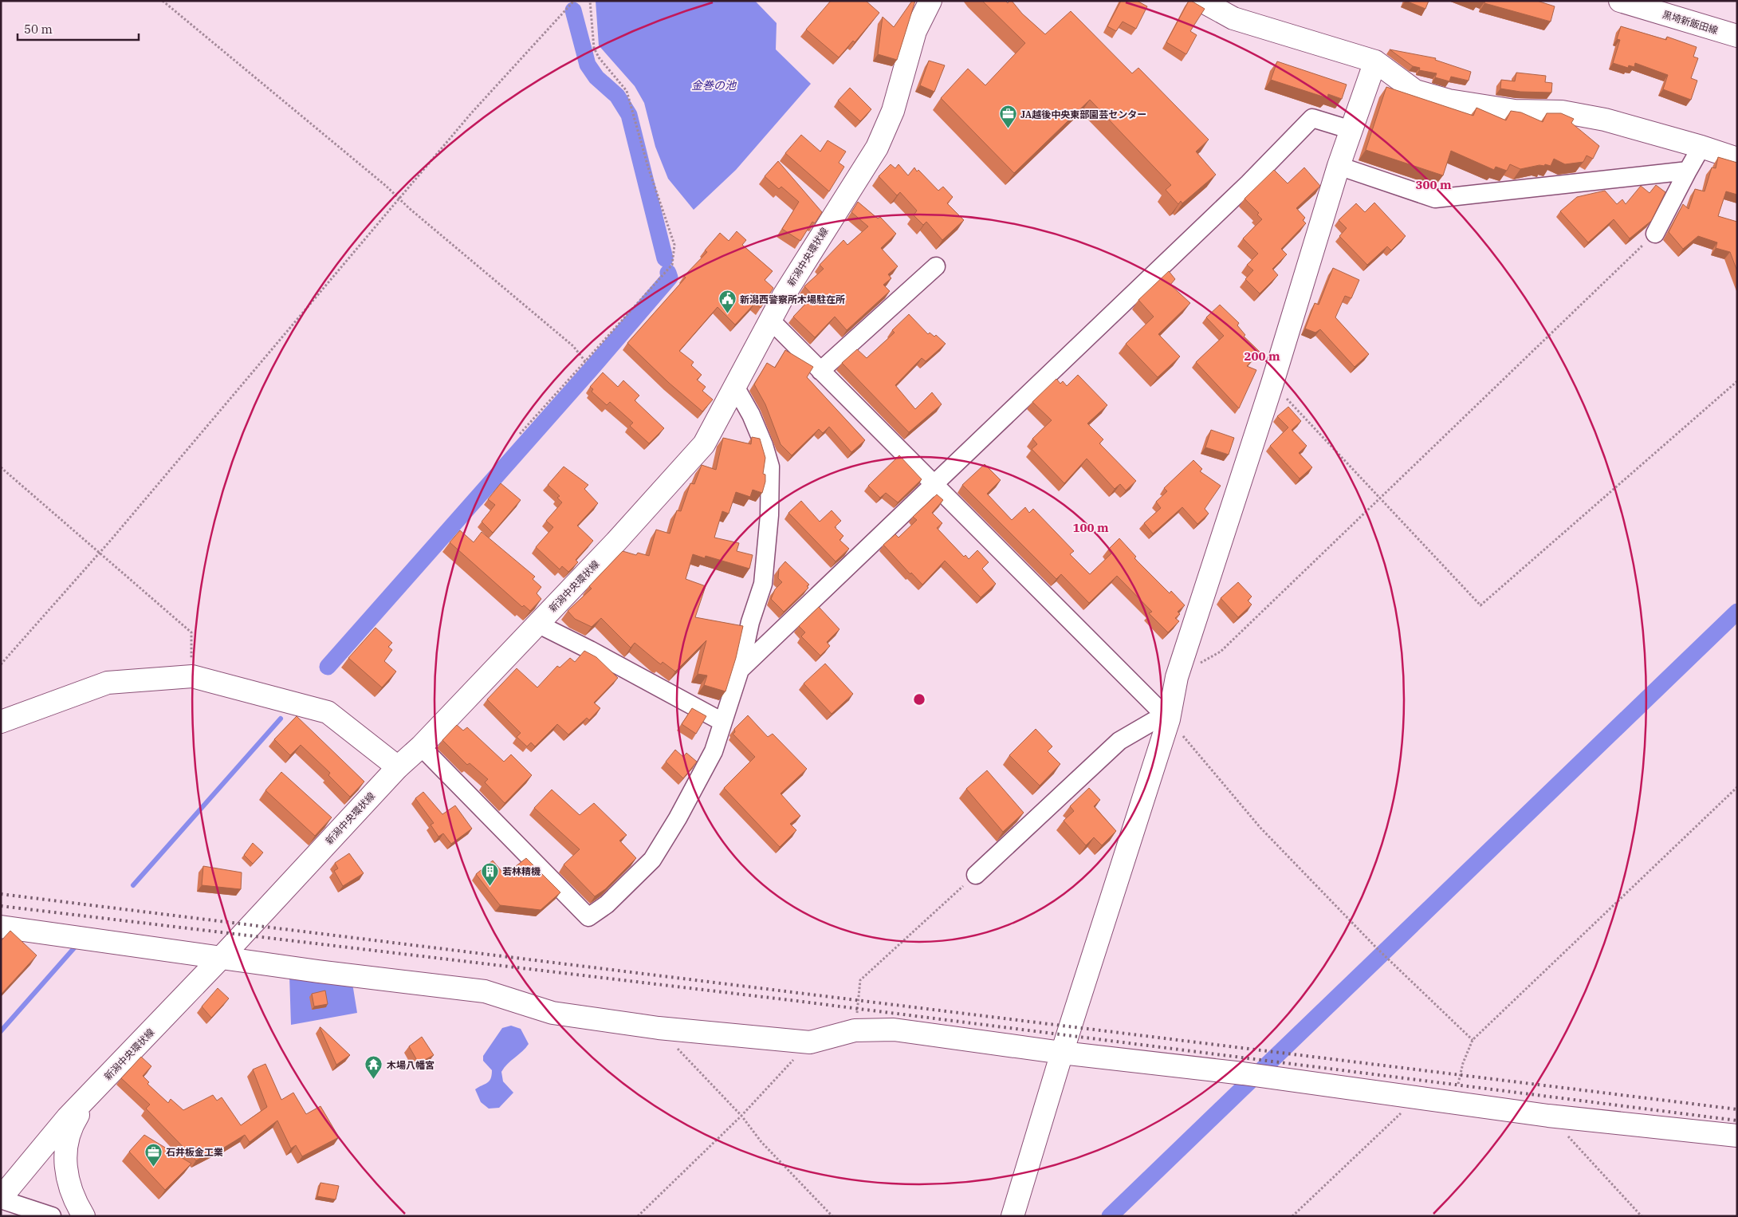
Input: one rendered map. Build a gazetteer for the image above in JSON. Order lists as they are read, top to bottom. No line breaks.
{"streets":{"street":["黒埼新飯田線","新潟中央環状線"]},"water":["金巻の池"],"places":{"office":["JA越後中央東部園芸センター","石井板金工業"],"public building":["新潟西警察所木場駐在所"],"building":["若林精機"],"temple":["木場八幡宮"]},"scale_bar":"50 m","rings":["300 m","200 m","100 m"]}
